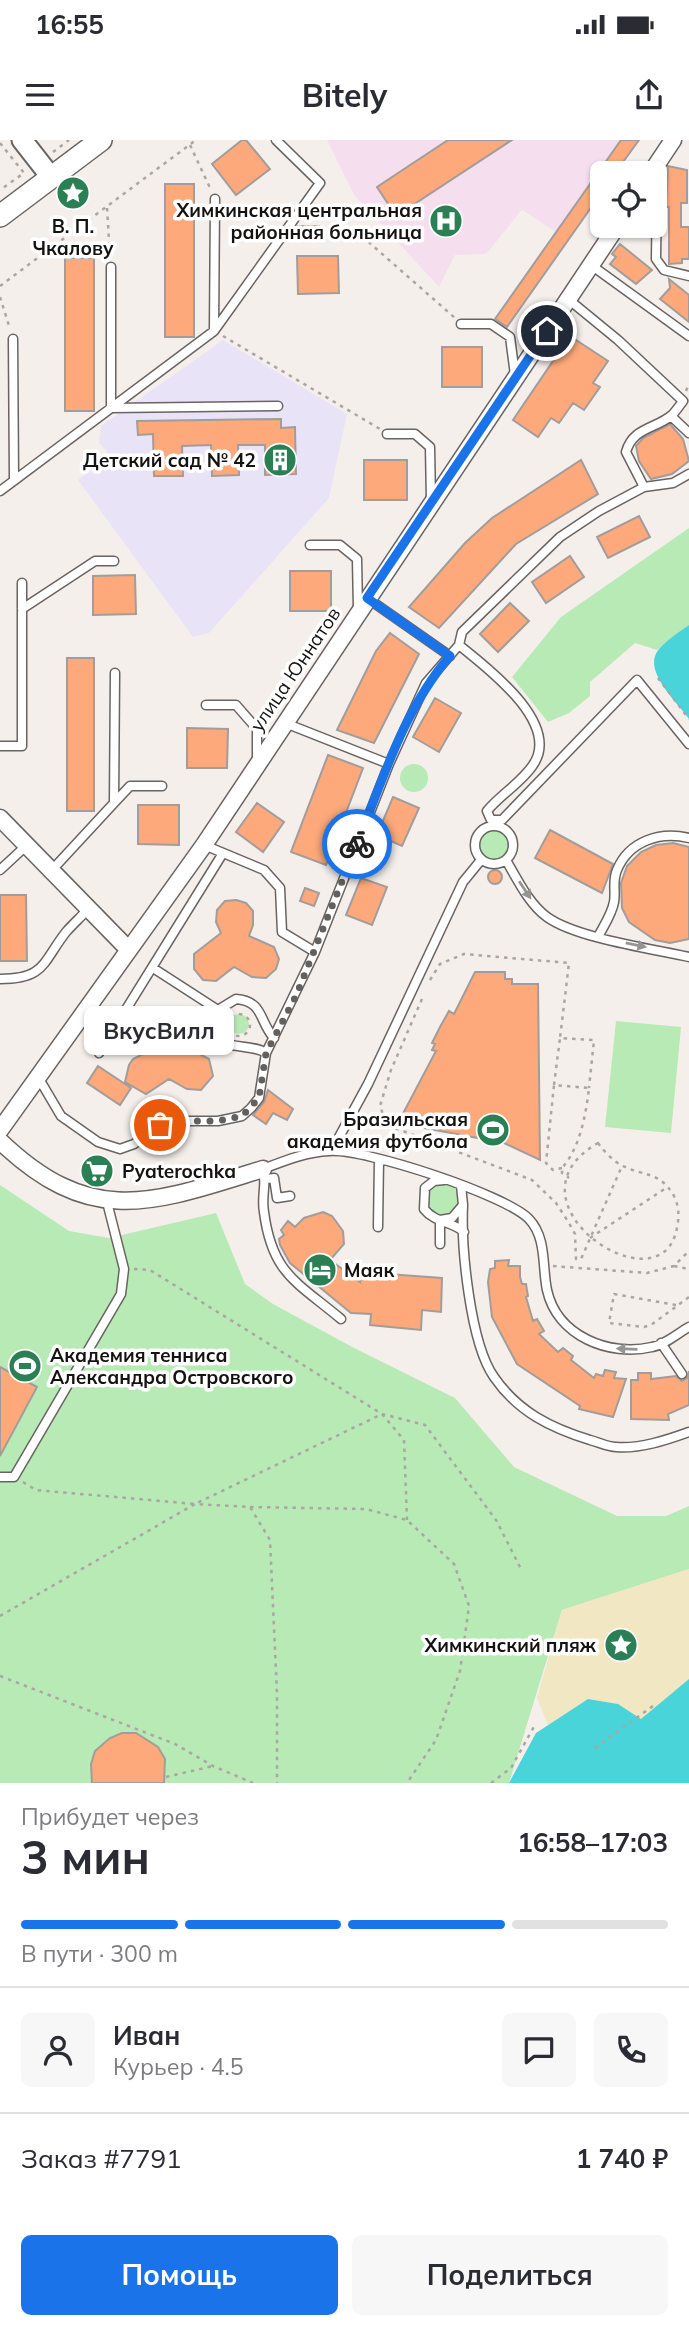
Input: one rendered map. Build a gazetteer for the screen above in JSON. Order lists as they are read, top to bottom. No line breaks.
{"streets":{"street":["улица Юннатов"]},"places":{"place":["В. П. Чкалову","Химкинский пляж"],"hospital":["Химкинская центральная районная больница"],"building":["Детский сад № 42"],"other":["ВкусВилл"],"sports":["Бразильская академия футбола","Академия тенниса Александра Островского"],"supermarket":["Pyaterochka"],"hotel":["Маяк"]},"page":{"status":"16:55","header":"Bitely","bubble":"ВкусВилл","heading":["3 мин","Прибудет через","16:58–17:03"],"panel":["Иван","Курьер · 4.5","Заказ #7791","1 740 ₽"],"bar":"В пути · 300 m","buttons":["Помощь","Поделиться"]}}
